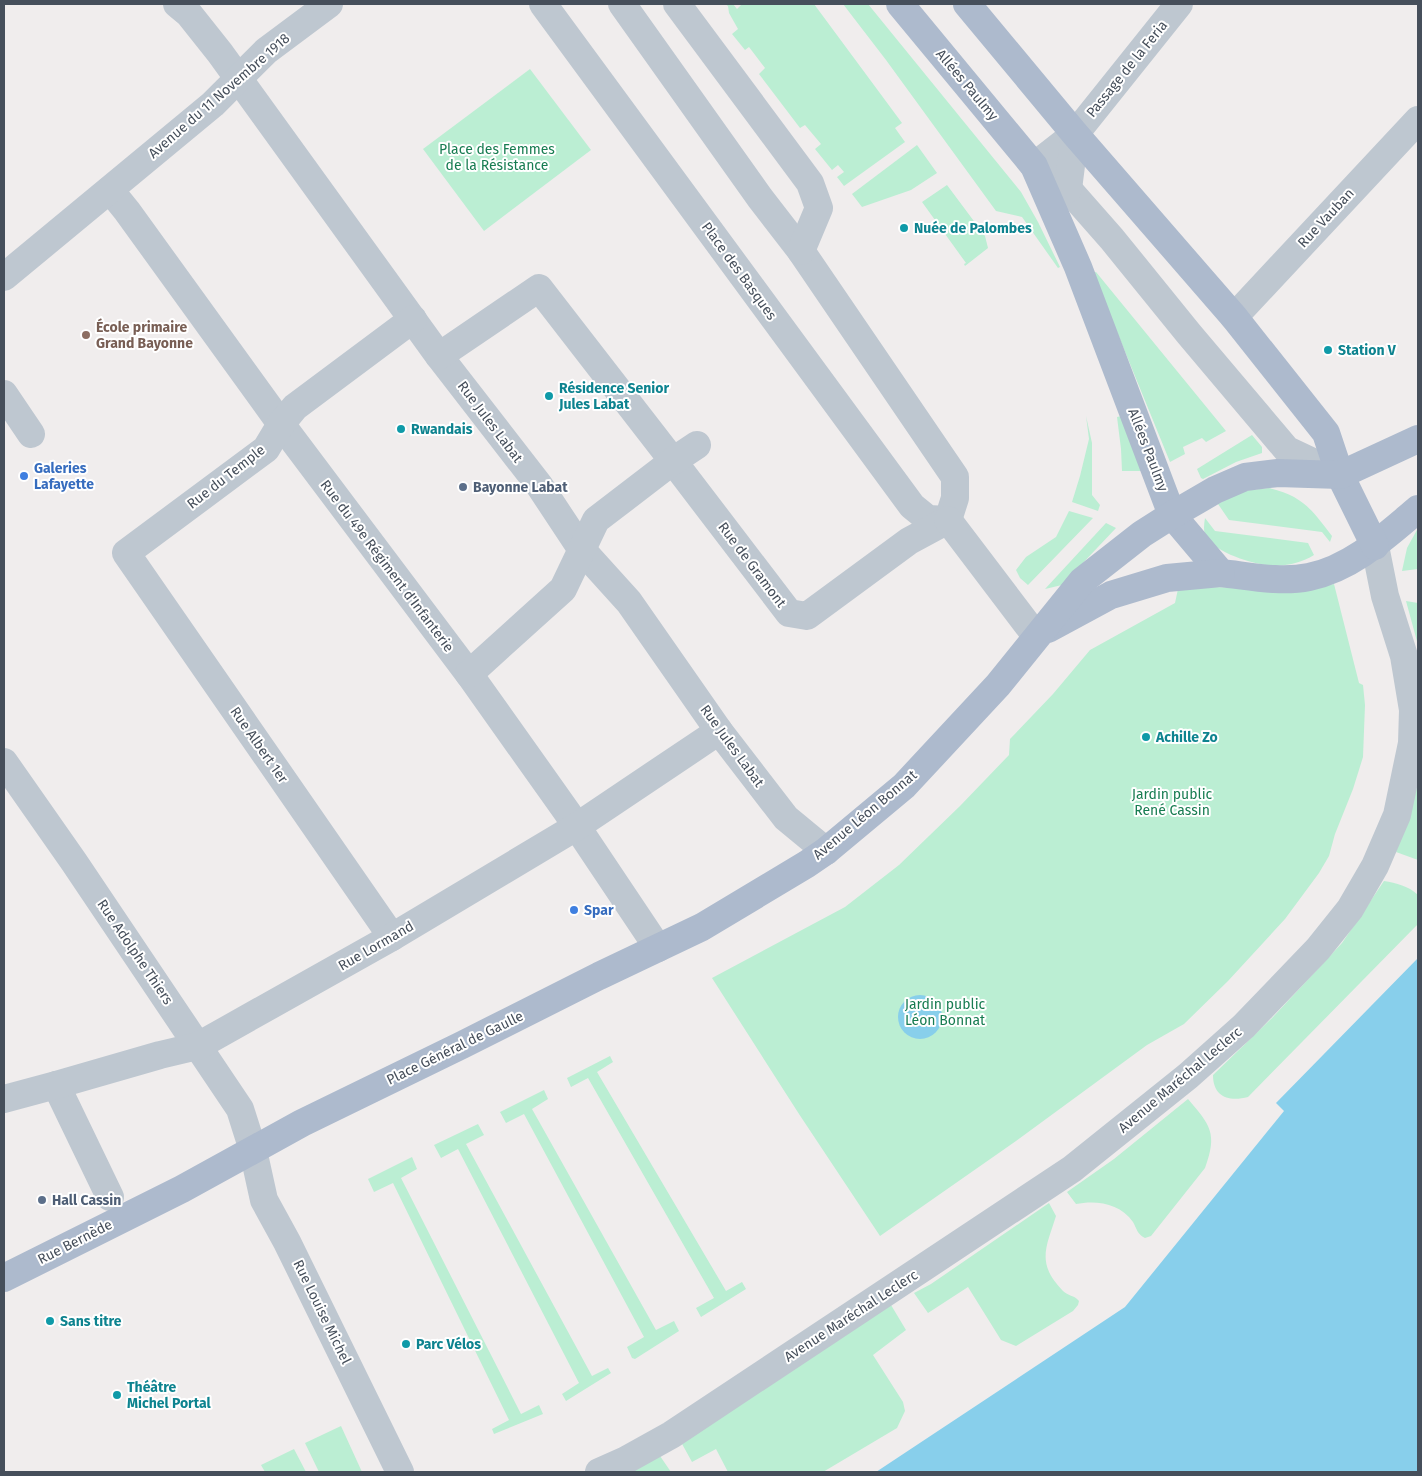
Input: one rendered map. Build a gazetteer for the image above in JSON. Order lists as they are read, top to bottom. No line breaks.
{"streets":{"main road":["Allées Paulmy","Avenue Léon Bonnat","Place Général de Gaulle","Avenue Maréchal Leclerc","Rue Bernède"],"street":["Passage de la Feria","Avenue du 11 Novembre 1918","Rue Vauban","Place des Basques","Rue Jules Labat","Rue du Temple","Rue de Gramont","Rue du 49e Régiment d'Infanterie","Rue Albert 1er","Rue Lormand","Rue Adolphe Thiers","Rue Louise Michel"]},"crossings":[["Passage de la Feria","Avenue Maréchal Leclerc"],["Allées Paulmy","Avenue Léon Bonnat"],["Allées Paulmy","Avenue Maréchal Leclerc"],["Avenue du 11 Novembre 1918","Rue Jules Labat"],["Avenue du 11 Novembre 1918","Rue du 49e Régiment d'Infanterie"],["Rue Vauban","Avenue Maréchal Leclerc"],["Place des Basques","Rue de Gramont"],["Rue Jules Labat","Rue du Temple"],["Rue Jules Labat","Rue de Gramont"],["Rue Jules Labat","Avenue Léon Bonnat"],["Rue Jules Labat","Rue Lormand"],["Rue du Temple","Rue du 49e Régiment d'Infanterie"],["Rue du Temple","Rue Albert 1er"],["Rue du 49e Régiment d'Infanterie","Avenue Léon Bonnat"],["Rue du 49e Régiment d'Infanterie","Rue Lormand"],["Rue du 49e Régiment d'Infanterie","Place Général de Gaulle"],["Rue Albert 1er","Rue Lormand"],["Avenue Léon Bonnat","Place Général de Gaulle"],["Avenue Léon Bonnat","Avenue Maréchal Leclerc"],["Rue Lormand","Rue Adolphe Thiers"],["Rue Adolphe Thiers","Place Général de Gaulle"],["Rue Adolphe Thiers","Rue Bernède"],["Rue Adolphe Thiers","Rue Louise Michel"],["Place Général de Gaulle","Rue Bernède"],["Place Général de Gaulle","Rue Louise Michel"],["Rue Bernède","Rue Louise Michel"]],"parks":["Place des Femmes de la Résistance","Jardin public René Cassin","Jardin public Léon Bonnat"],"places":["Nuée de Palombes","École primaire Grand Bayonne","Station V","Résidence Senior Jules Labat","Rwandais","Galeries Lafayette","Bayonne Labat","Achille Zo","Spar","Hall Cassin","Sans titre","Parc Vélos","Théâtre Michel Portal"]}
